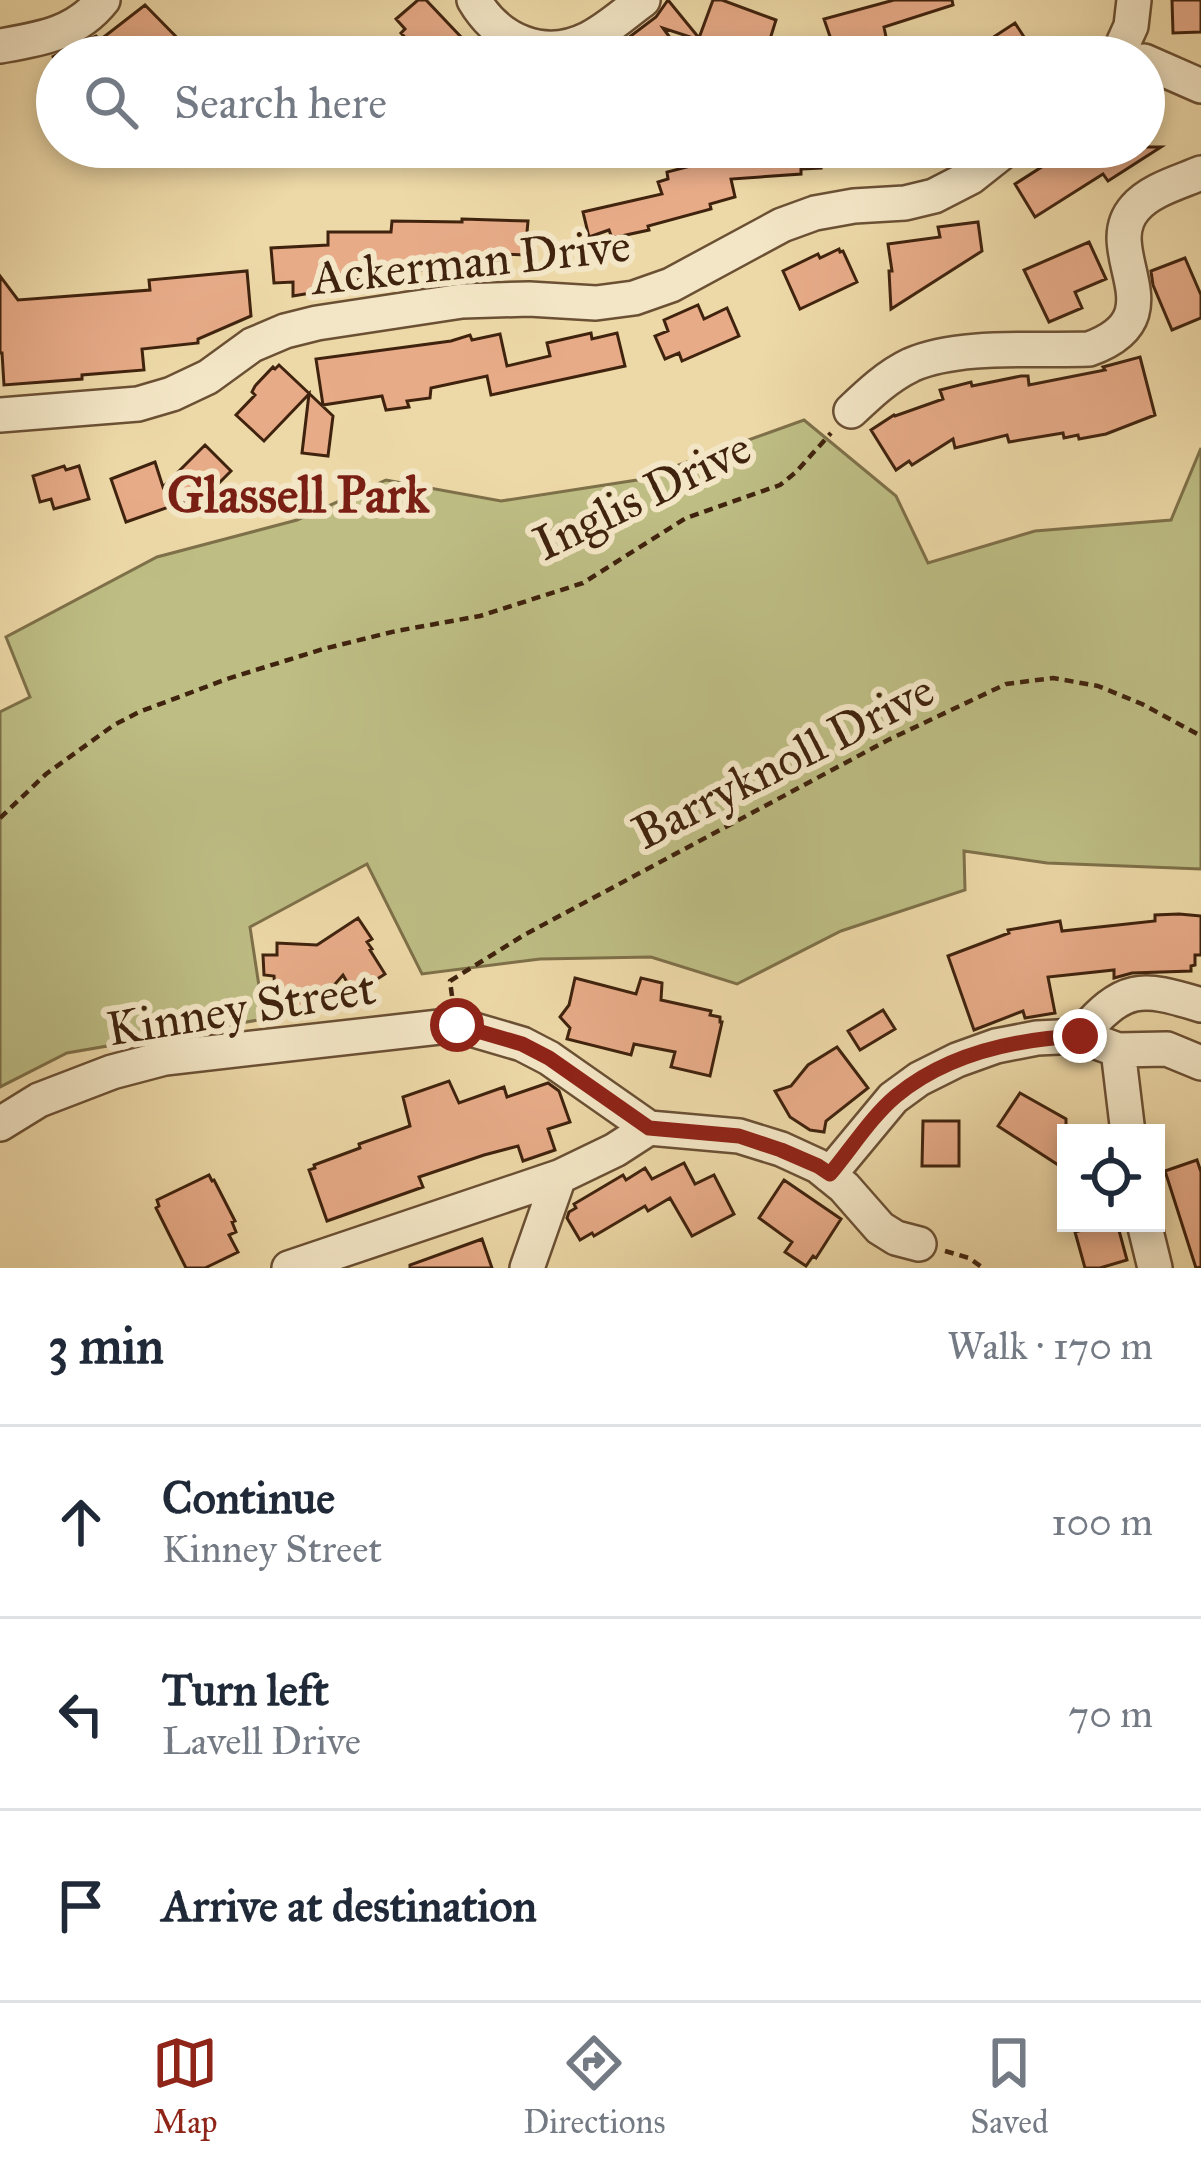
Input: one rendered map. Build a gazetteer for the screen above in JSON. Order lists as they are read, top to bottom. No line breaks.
{"streets":{"street":["Ackerman Drive","Kinney Street"],"path":["Inglis Drive","Barryknoll Drive"]},"crossings":[["Barryknoll Drive","Kinney Street"]],"districts":["Glassell Park"],"page":{"search":"Search here","heading":["3 min","Walk · 170 m"],"list":[["Continue","Kinney Street","100 m"],["Turn left","Lavell Drive","70 m"],"Arrive at destination"],"nav":["Map","Directions","Saved"]}}
